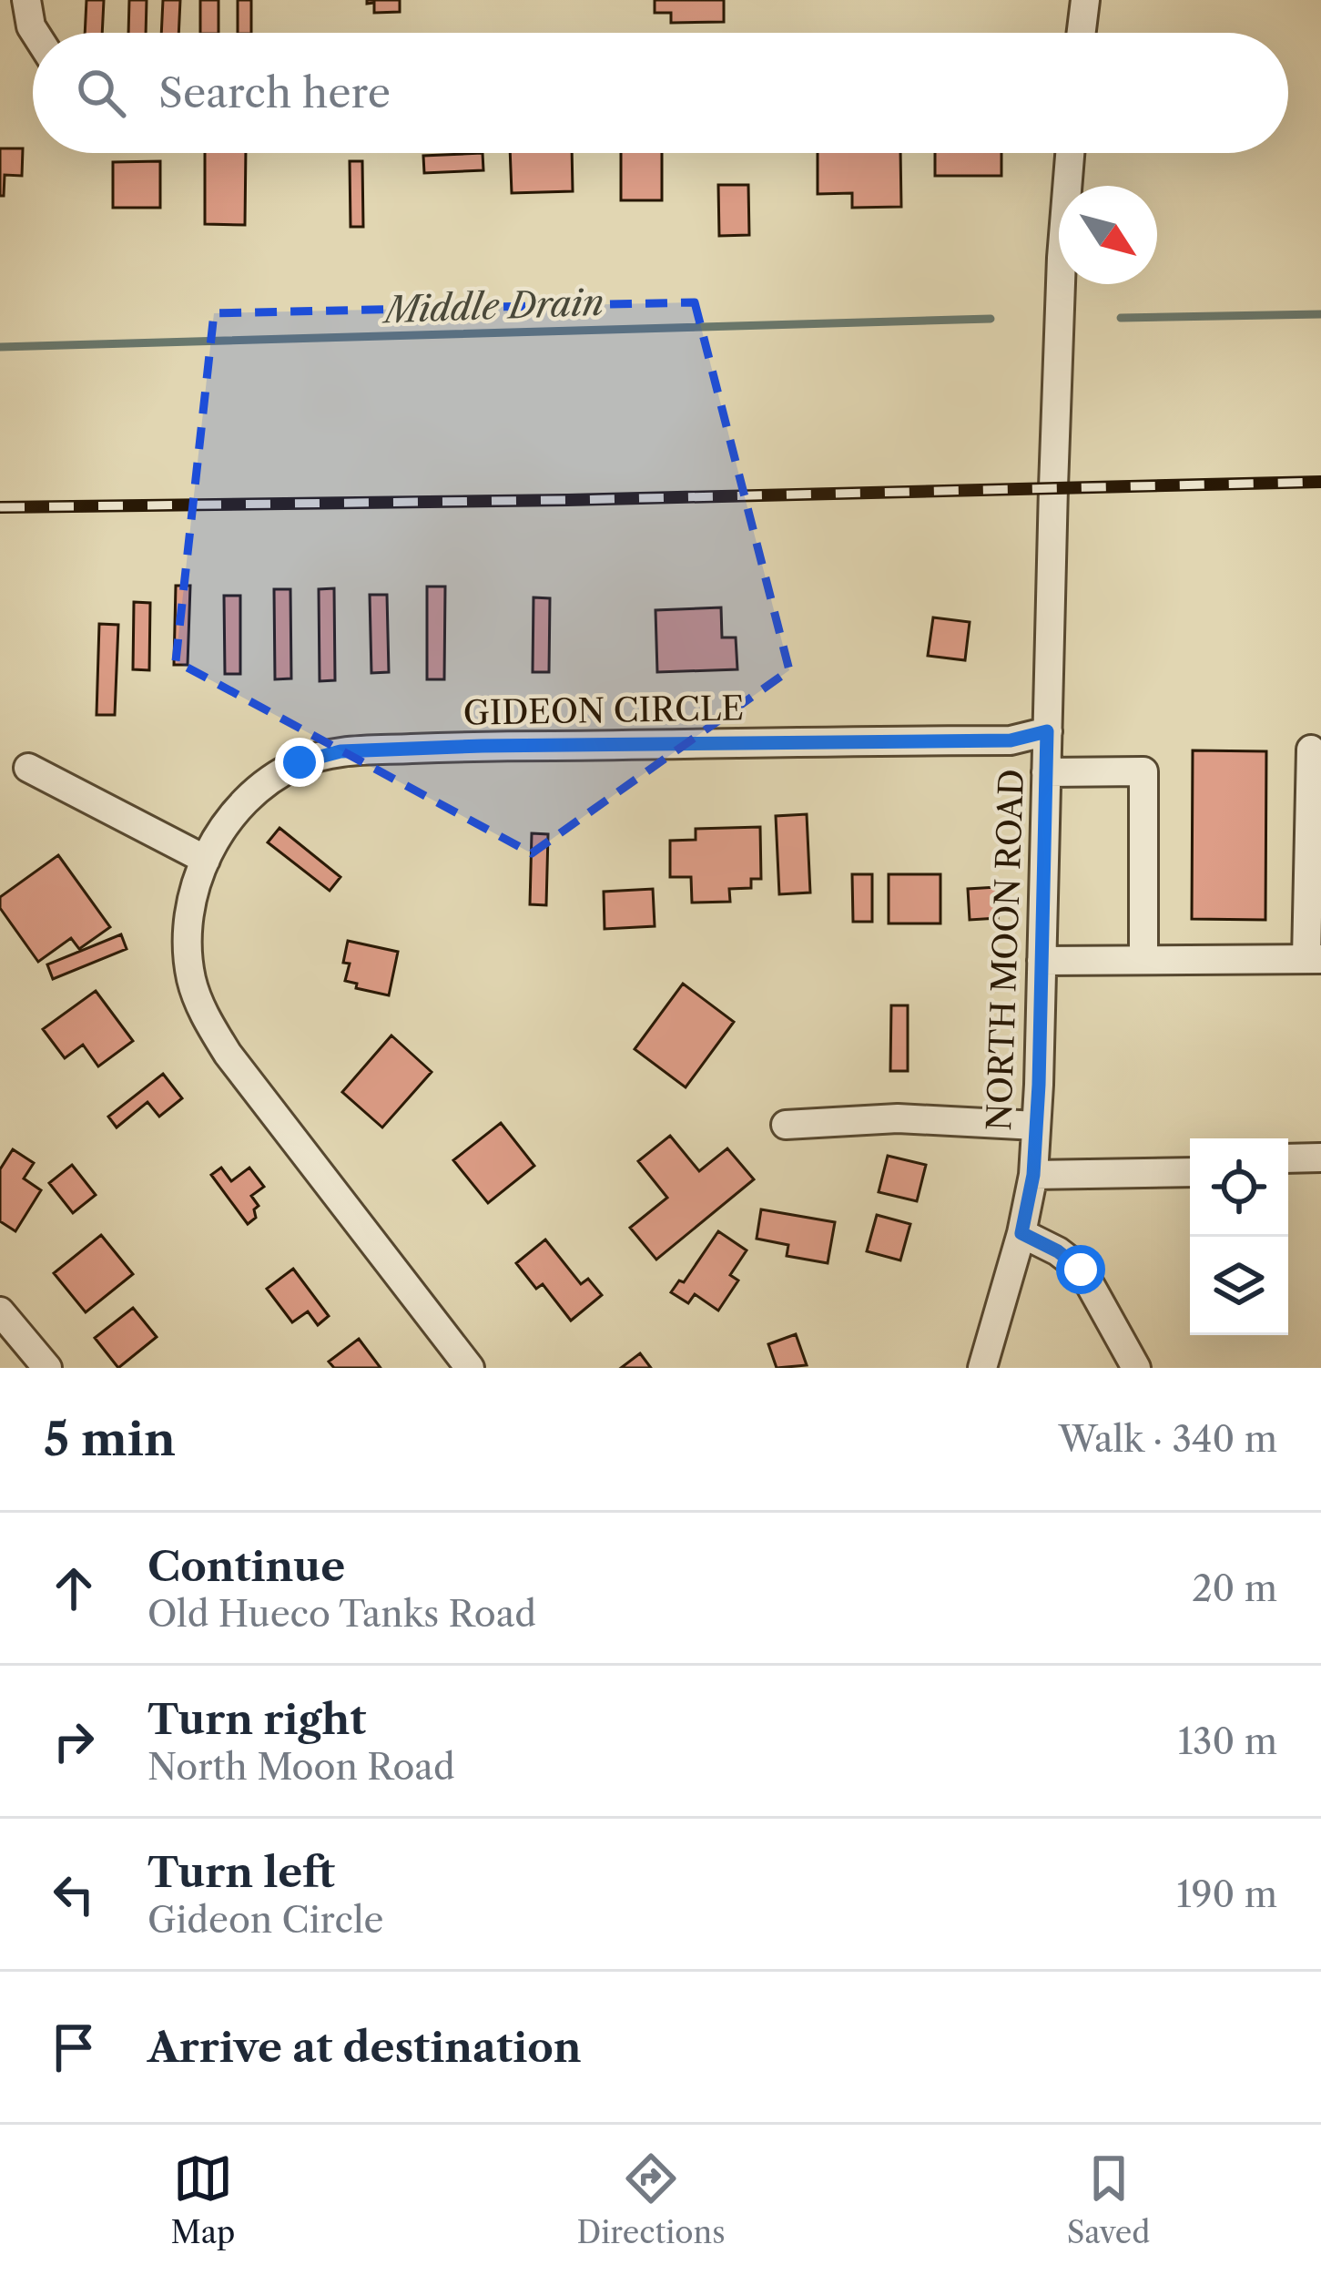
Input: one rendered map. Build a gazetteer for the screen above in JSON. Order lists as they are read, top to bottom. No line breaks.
{"streets":{"street":["GIDEON CIRCLE","NORTH MOON ROAD"]},"crossings":[["GIDEON CIRCLE","NORTH MOON ROAD"]],"water":["Middle Drain"],"north":"bottom right","page":{"search":"Search here","heading":["5 min","Walk · 340 m"],"list":[["Continue","Old Hueco Tanks Road","20 m"],["Turn right","North Moon Road","130 m"],["Turn left","Gideon Circle","190 m"],"Arrive at destination"],"nav":["Map","Directions","Saved"]}}
